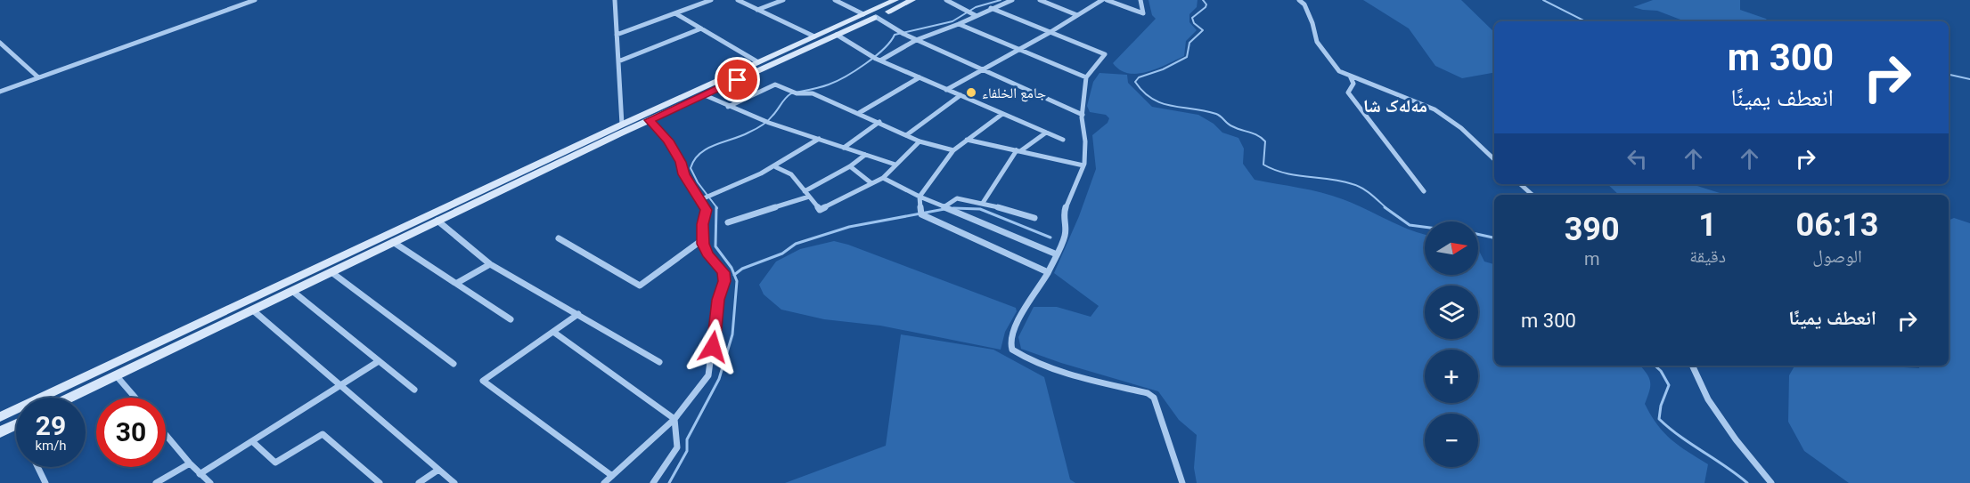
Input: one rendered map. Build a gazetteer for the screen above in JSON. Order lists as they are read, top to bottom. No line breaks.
{"districts":["مەلەک شا"],"places":["جامع الخلفاء"],"north":"right","page":{"turn":["300 m","انعطف يمينًا"],"eta":["06:13","الوصول","1","دقيقة","390","m"],"map_buttons":["+","−"],"list":[{"name":"انعطف يمينًا","value":"300 m"}],"speed":"29 km/h","limit":"30"}}
